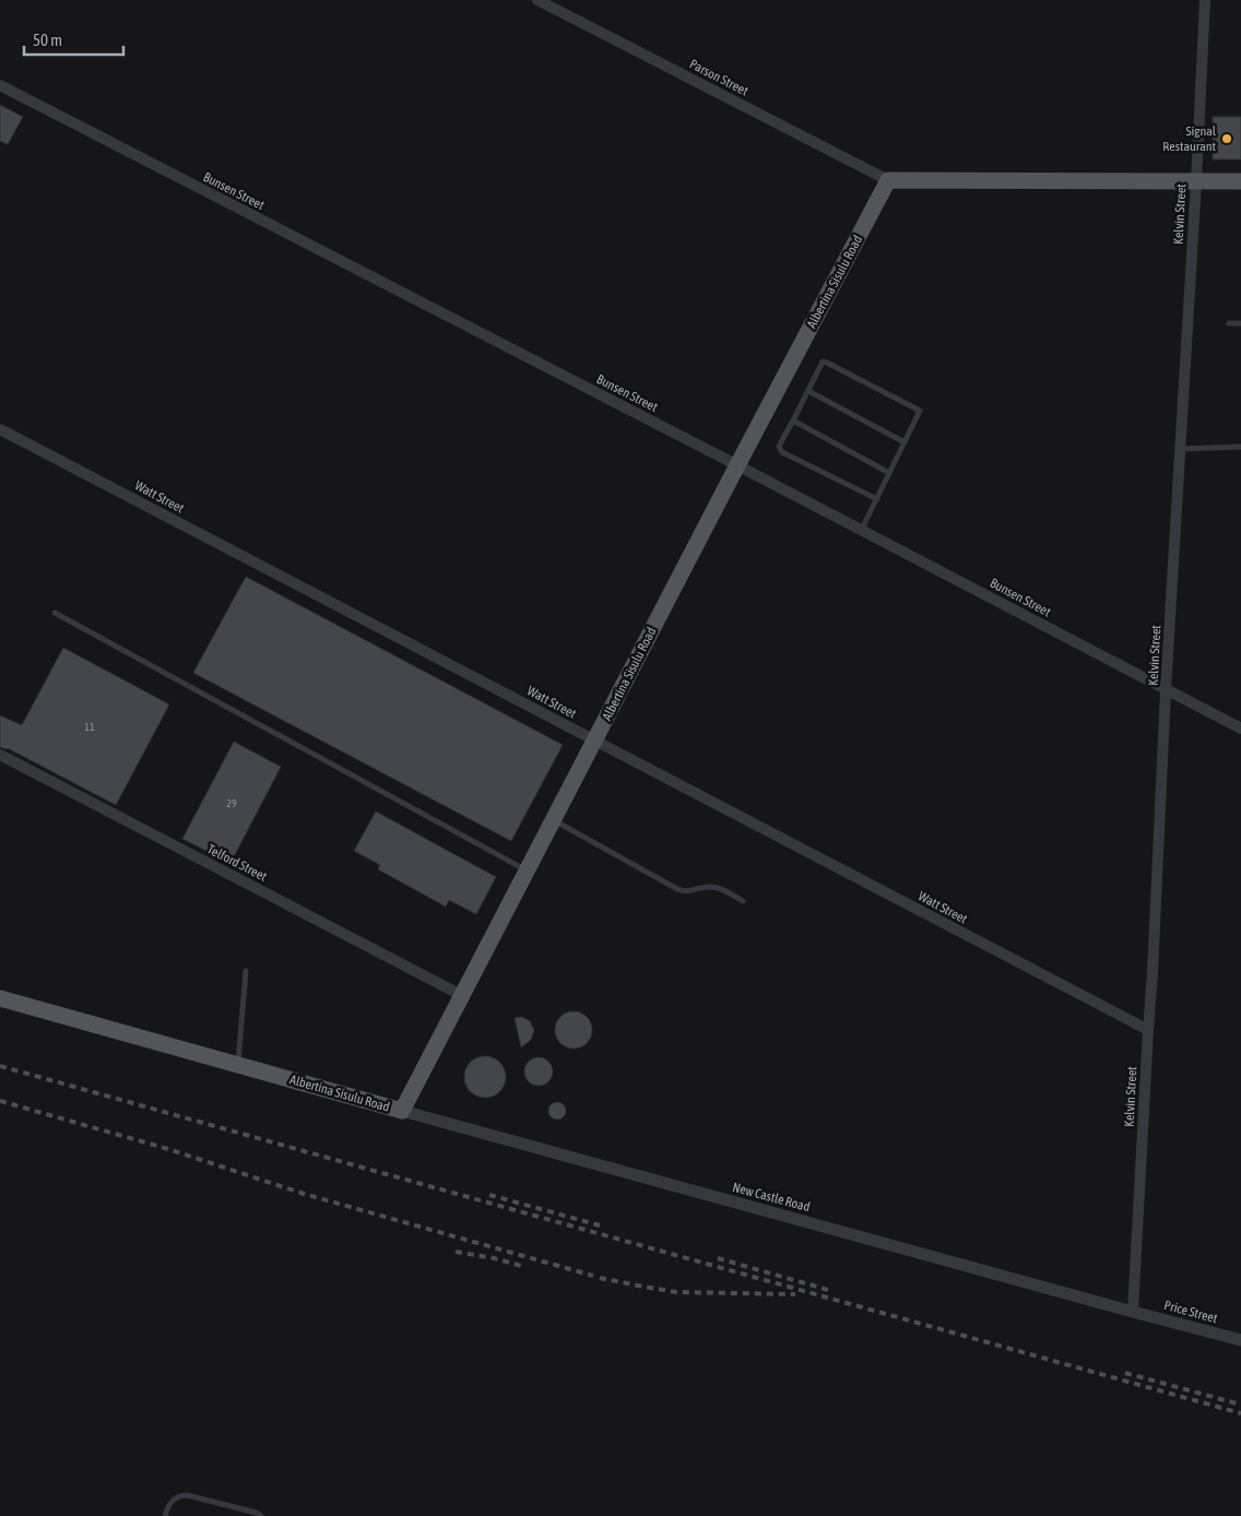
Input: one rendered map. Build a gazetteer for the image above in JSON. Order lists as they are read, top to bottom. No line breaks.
{"streets":{"main road":["Albertina Sisulu Road"],"street":["Parson Street","Bunsen Street","Kelvin Street","Watt Street","Telford Street","New Castle Road","Price Street"]},"crossings":[["Parson Street","Albertina Sisulu Road"],["Bunsen Street","Kelvin Street"],["Bunsen Street","Albertina Sisulu Road"],["Kelvin Street","Watt Street"],["Kelvin Street","New Castle Road"],["Kelvin Street","Price Street"],["Albertina Sisulu Road","Watt Street"],["Albertina Sisulu Road","Telford Street"],["Albertina Sisulu Road","New Castle Road"],["New Castle Road","Price Street"]],"places":["Signal Restaurant"],"house_numbers":["11","29"],"scale_bar":"50 m"}
